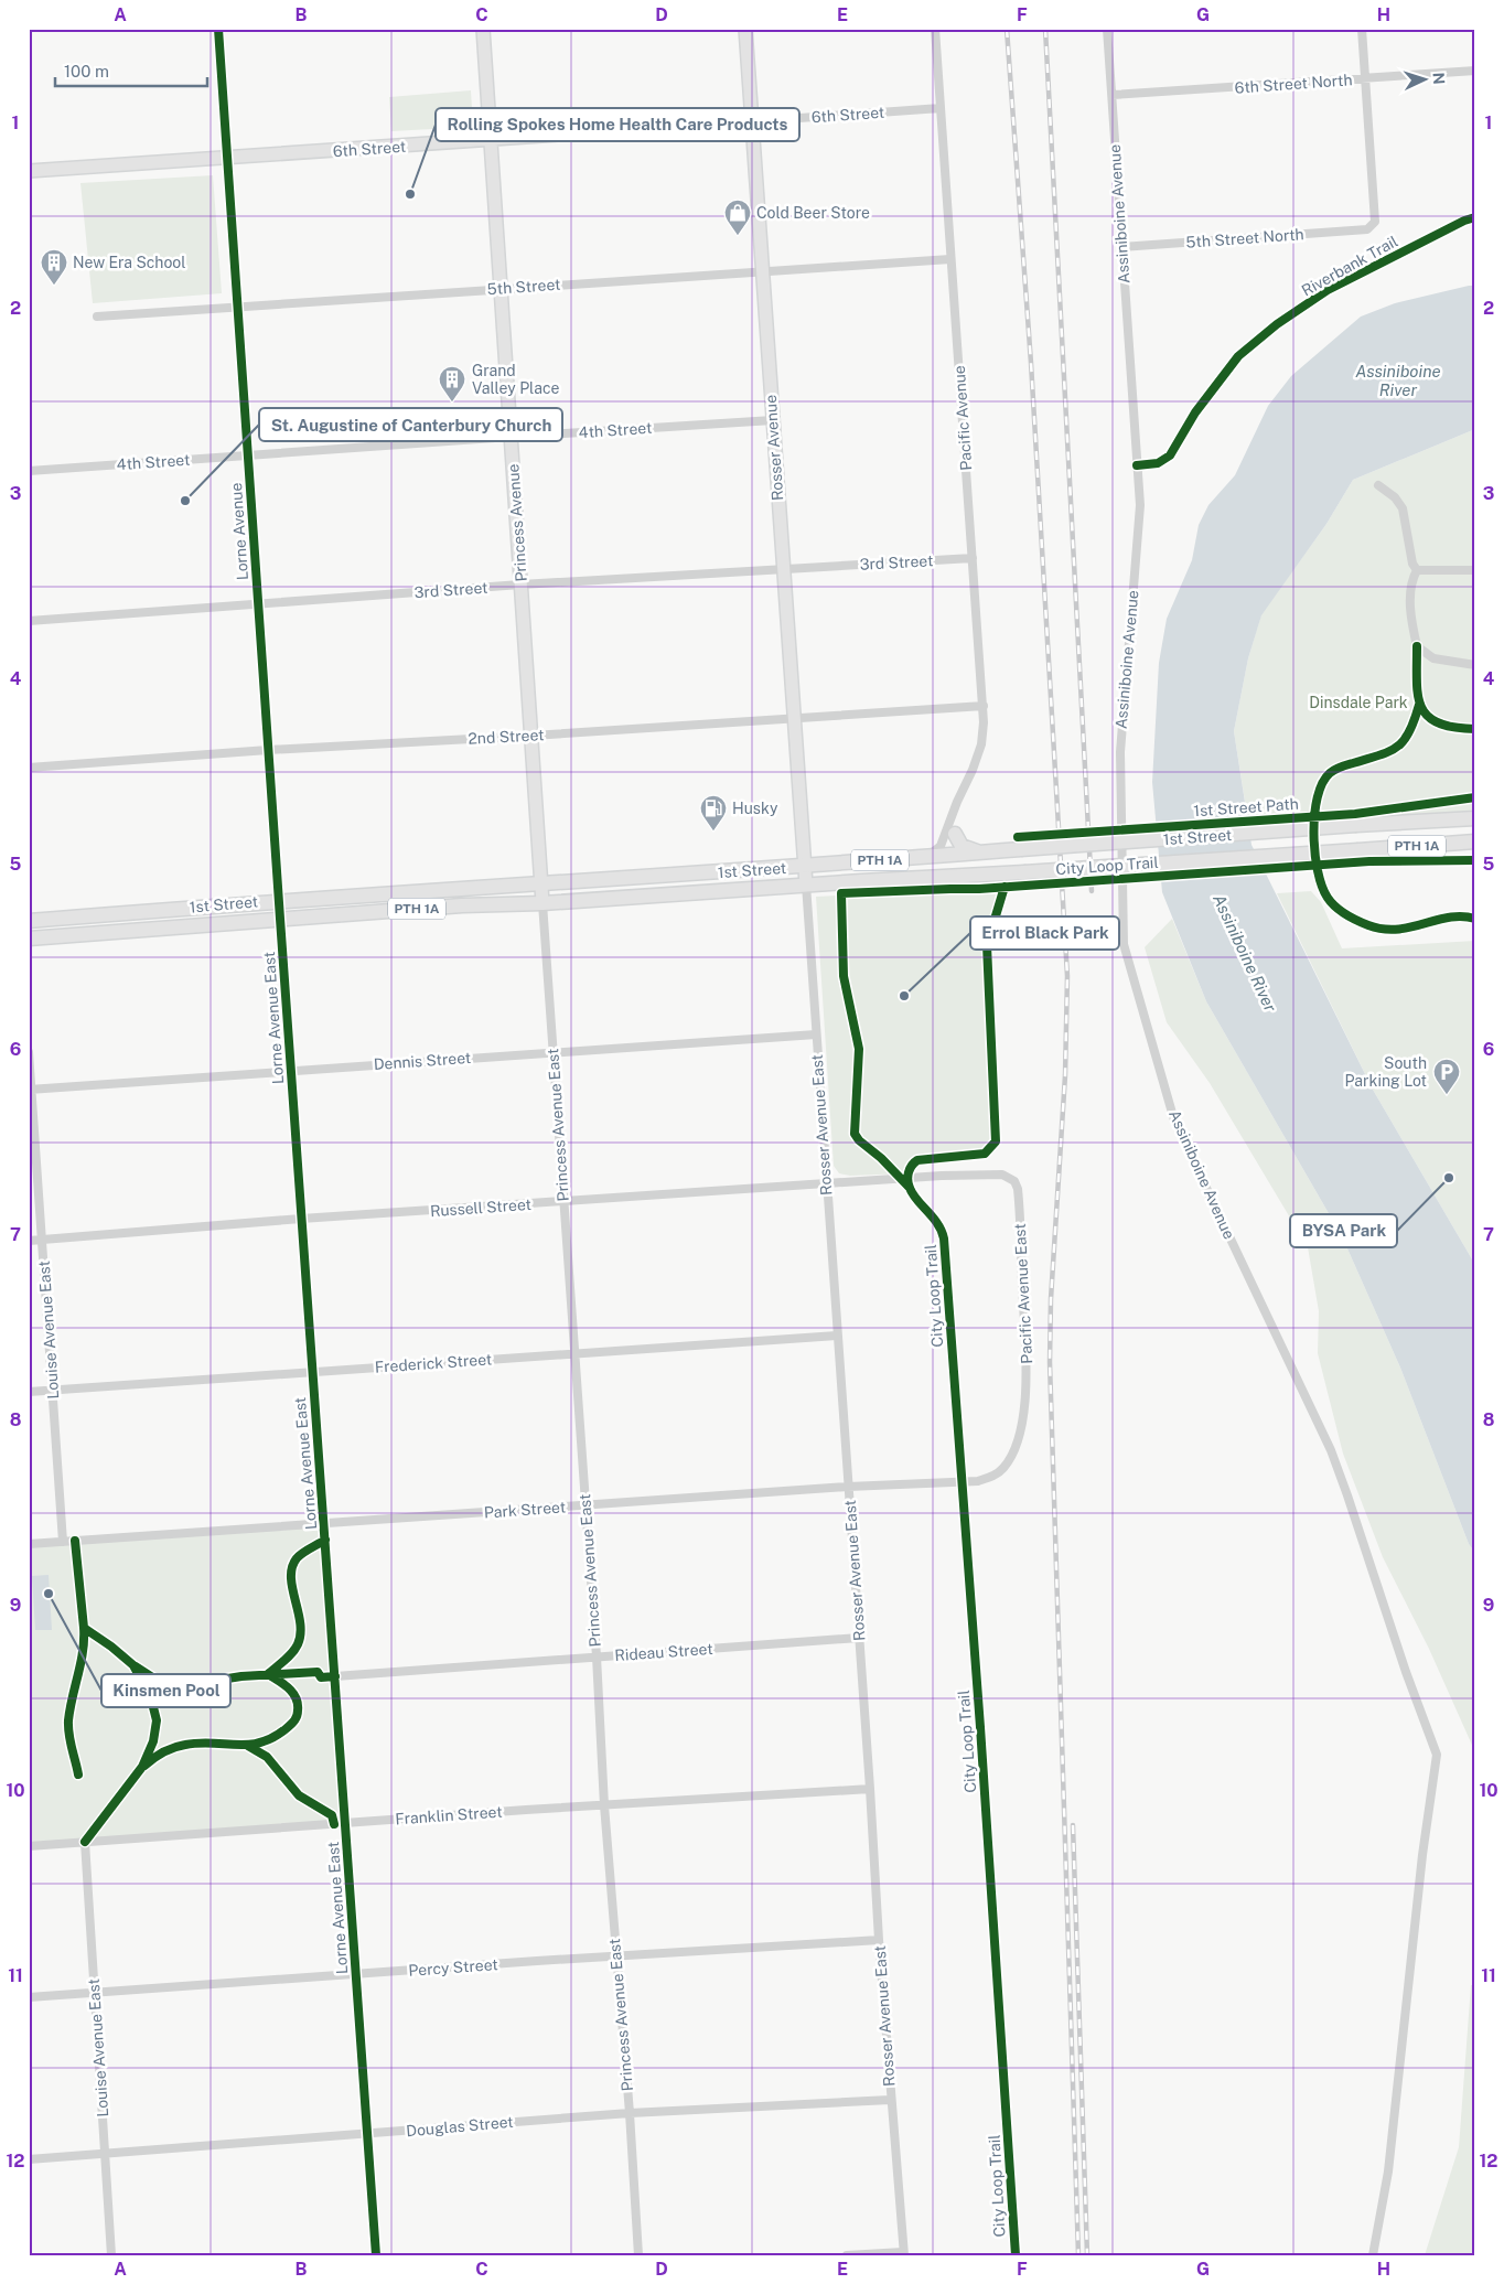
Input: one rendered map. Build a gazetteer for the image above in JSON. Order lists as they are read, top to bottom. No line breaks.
{"streets":{"main road":["1st Street","PTH 1A"],"street":["6th Street North","6th Street","Assiniboine Avenue","5th Street North","5th Street","Pacific Avenue","4th Street","Rosser Avenue","Princess Avenue","Lorne Avenue","3rd Street","2nd Street","Lorne Avenue East","Dennis Street","Princess Avenue East","Rosser Avenue East","Russell Street","Pacific Avenue East","Louise Avenue East","Frederick Street","Park Street","Rideau Street","Franklin Street","Percy Street","Douglas Street"],"cycle path":["Riverbank Trail","1st Street Path","City Loop Trail"]},"crossings":[["6th Street North","Assiniboine Avenue"],["6th Street North","5th Street North"],["6th Street","Pacific Avenue"],["6th Street","Rosser Avenue"],["6th Street","Princess Avenue"],["6th Street","Lorne Avenue"],["Assiniboine Avenue","5th Street North"],["5th Street","Pacific Avenue"],["5th Street","Rosser Avenue"],["5th Street","Princess Avenue"],["5th Street","Lorne Avenue"],["Pacific Avenue","3rd Street"],["Pacific Avenue","2nd Street"],["Pacific Avenue","1st Street"],["4th Street","Rosser Avenue"],["4th Street","Princess Avenue"],["4th Street","Lorne Avenue"],["Rosser Avenue","3rd Street"],["Rosser Avenue","2nd Street"],["Rosser Avenue","1st Street"],["Rosser Avenue","Rosser Avenue East"],["Princess Avenue","3rd Street"],["Princess Avenue","2nd Street"],["Princess Avenue","1st Street"],["Princess Avenue","Princess Avenue East"],["Lorne Avenue","3rd Street"],["Lorne Avenue","2nd Street"],["Lorne Avenue","1st Street"],["Lorne Avenue","Lorne Avenue East"],["1st Street","Lorne Avenue East"],["1st Street","Princess Avenue East"],["1st Street","Rosser Avenue East"],["Lorne Avenue East","Dennis Street"],["Lorne Avenue East","Russell Street"],["Lorne Avenue East","Frederick Street"],["Lorne Avenue East","Park Street"],["Lorne Avenue East","Rideau Street"],["Lorne Avenue East","Franklin Street"],["Lorne Avenue East","Percy Street"],["Lorne Avenue East","Douglas Street"],["Dennis Street","Princess Avenue East"],["Dennis Street","Rosser Avenue East"],["Dennis Street","Louise Avenue East"],["Princess Avenue East","Russell Street"],["Princess Avenue East","Frederick Street"],["Princess Avenue East","Park Street"],["Princess Avenue East","Rideau Street"],["Princess Avenue East","Franklin Street"],["Princess Avenue East","Percy Street"],["Princess Avenue East","Douglas Street"],["Rosser Avenue East","Russell Street"],["Rosser Avenue East","Frederick Street"],["Rosser Avenue East","Park Street"],["Rosser Avenue East","Rideau Street"],["Rosser Avenue East","Franklin Street"],["Rosser Avenue East","Percy Street"],["Rosser Avenue East","Douglas Street"],["Russell Street","Pacific Avenue East"],["Russell Street","Louise Avenue East"],["Pacific Avenue East","Park Street"],["Louise Avenue East","Frederick Street"],["Louise Avenue East","Park Street"],["Louise Avenue East","Franklin Street"],["Louise Avenue East","Percy Street"],["Louise Avenue East","Douglas Street"]],"water":["Assiniboine River"],"parks":["Dinsdale Park"],"places":{"other":["Rolling Spokes Home Health Care Products","St. Augustine of Canterbury Church","Errol Black Park","BYSA Park","Kinsmen Pool"],"shop":["Cold Beer Store"],"building":["New Era School","Grand Valley Place"],"fuel station":["Husky"],"parking":["South Parking Lot"]},"scale_bar":"100 m","north":"right","grid":{"columns":["A","B","C","D","E","F","G","H"],"rows":["1","2","3","4","5","6","7","8","9","10","11","12"]}}
